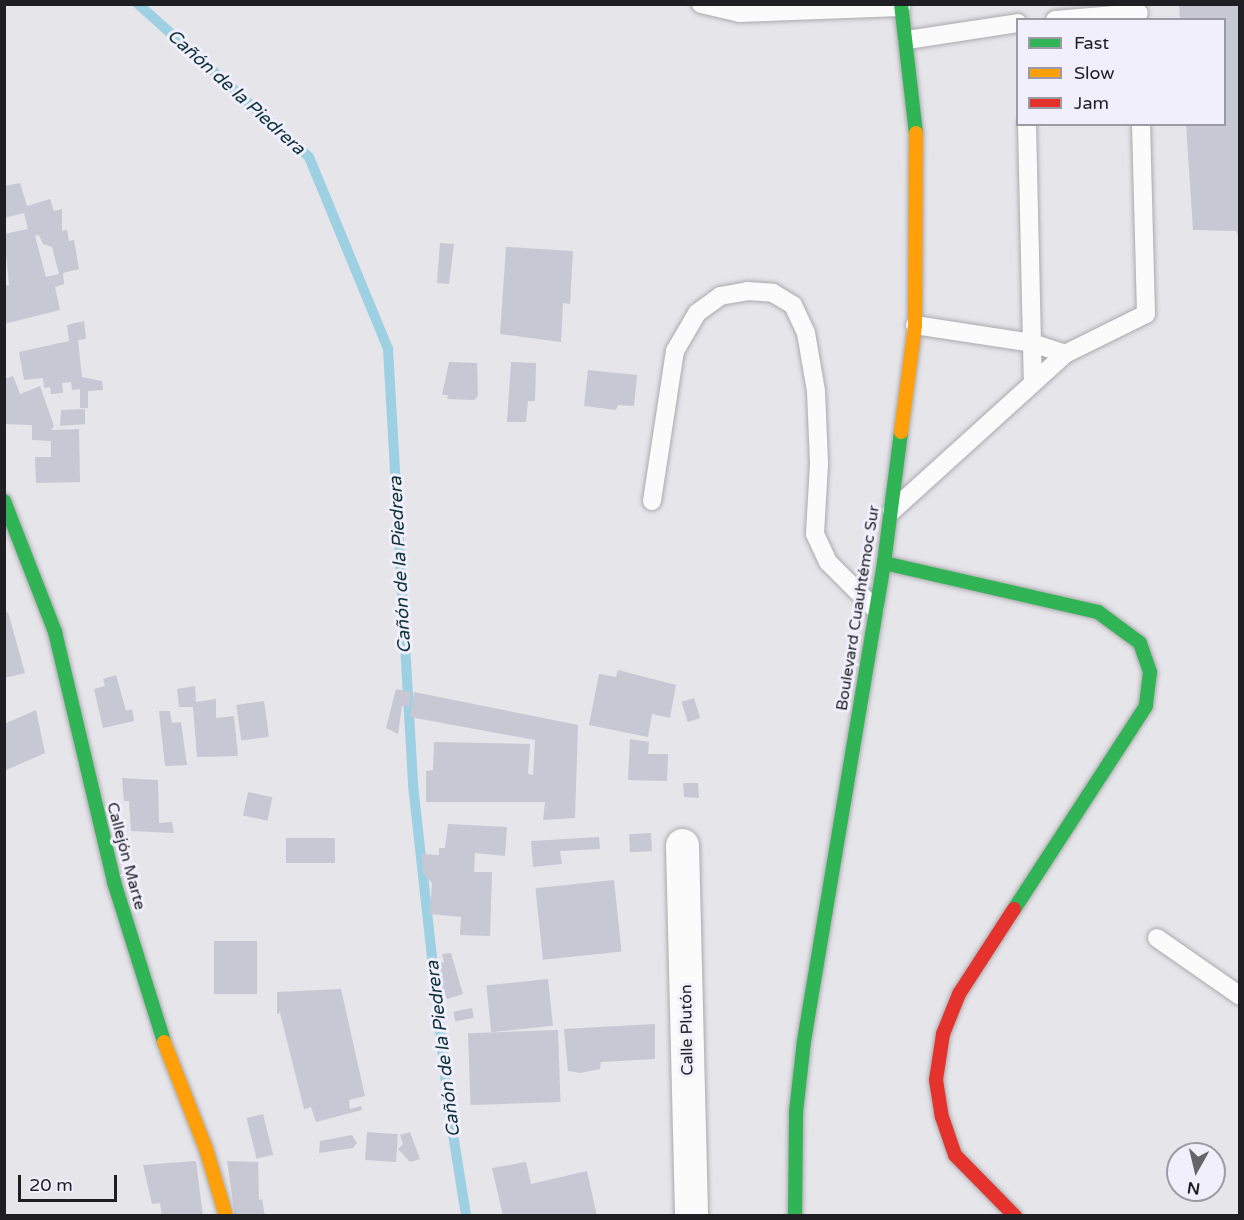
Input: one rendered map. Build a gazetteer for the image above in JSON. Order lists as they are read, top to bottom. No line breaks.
{"streets":{"street":["Boulevard Cuauhtémoc Sur","Callejón Marte","Calle Plutón"]},"water":["Cañón de la Piedrera"],"legend":["Fast","Slow","Jam"],"scale_bar":"20 m","north":"bottom"}
